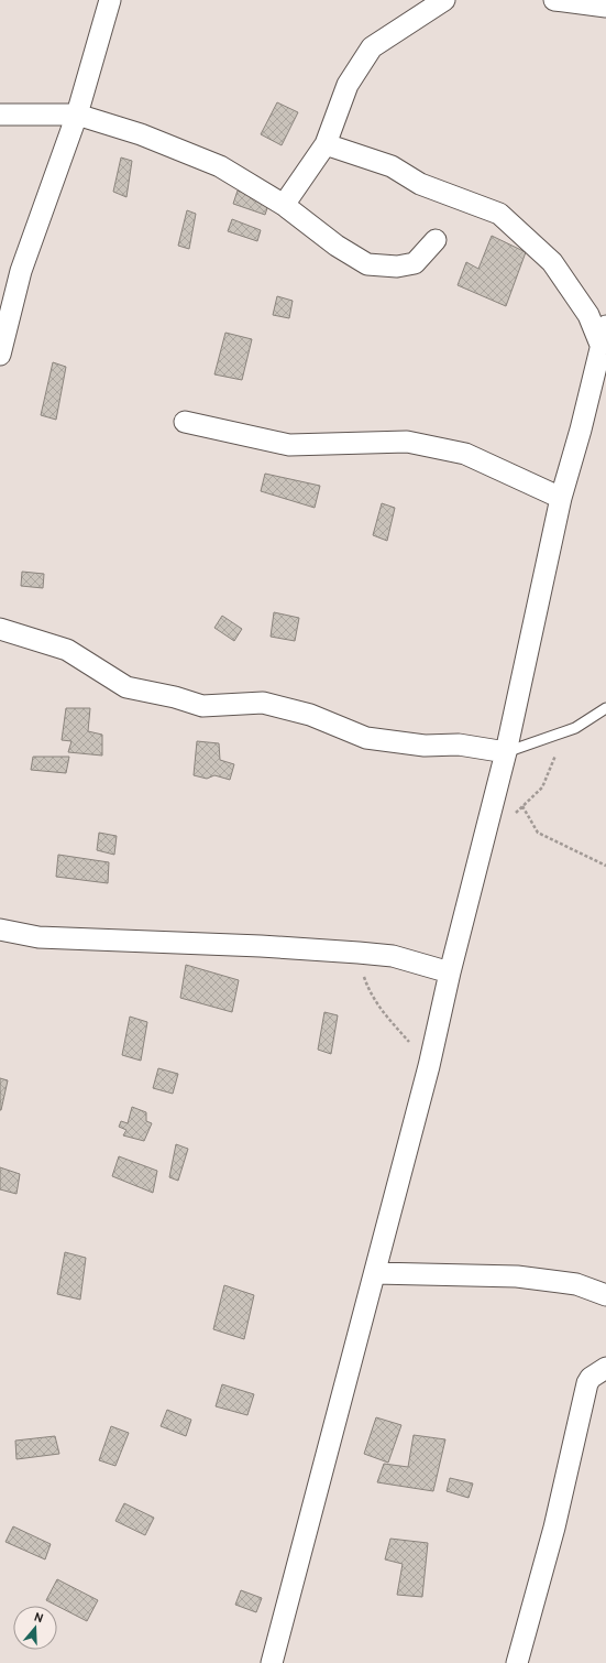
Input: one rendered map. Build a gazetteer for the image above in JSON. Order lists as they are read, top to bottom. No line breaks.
{"north":"top"}
